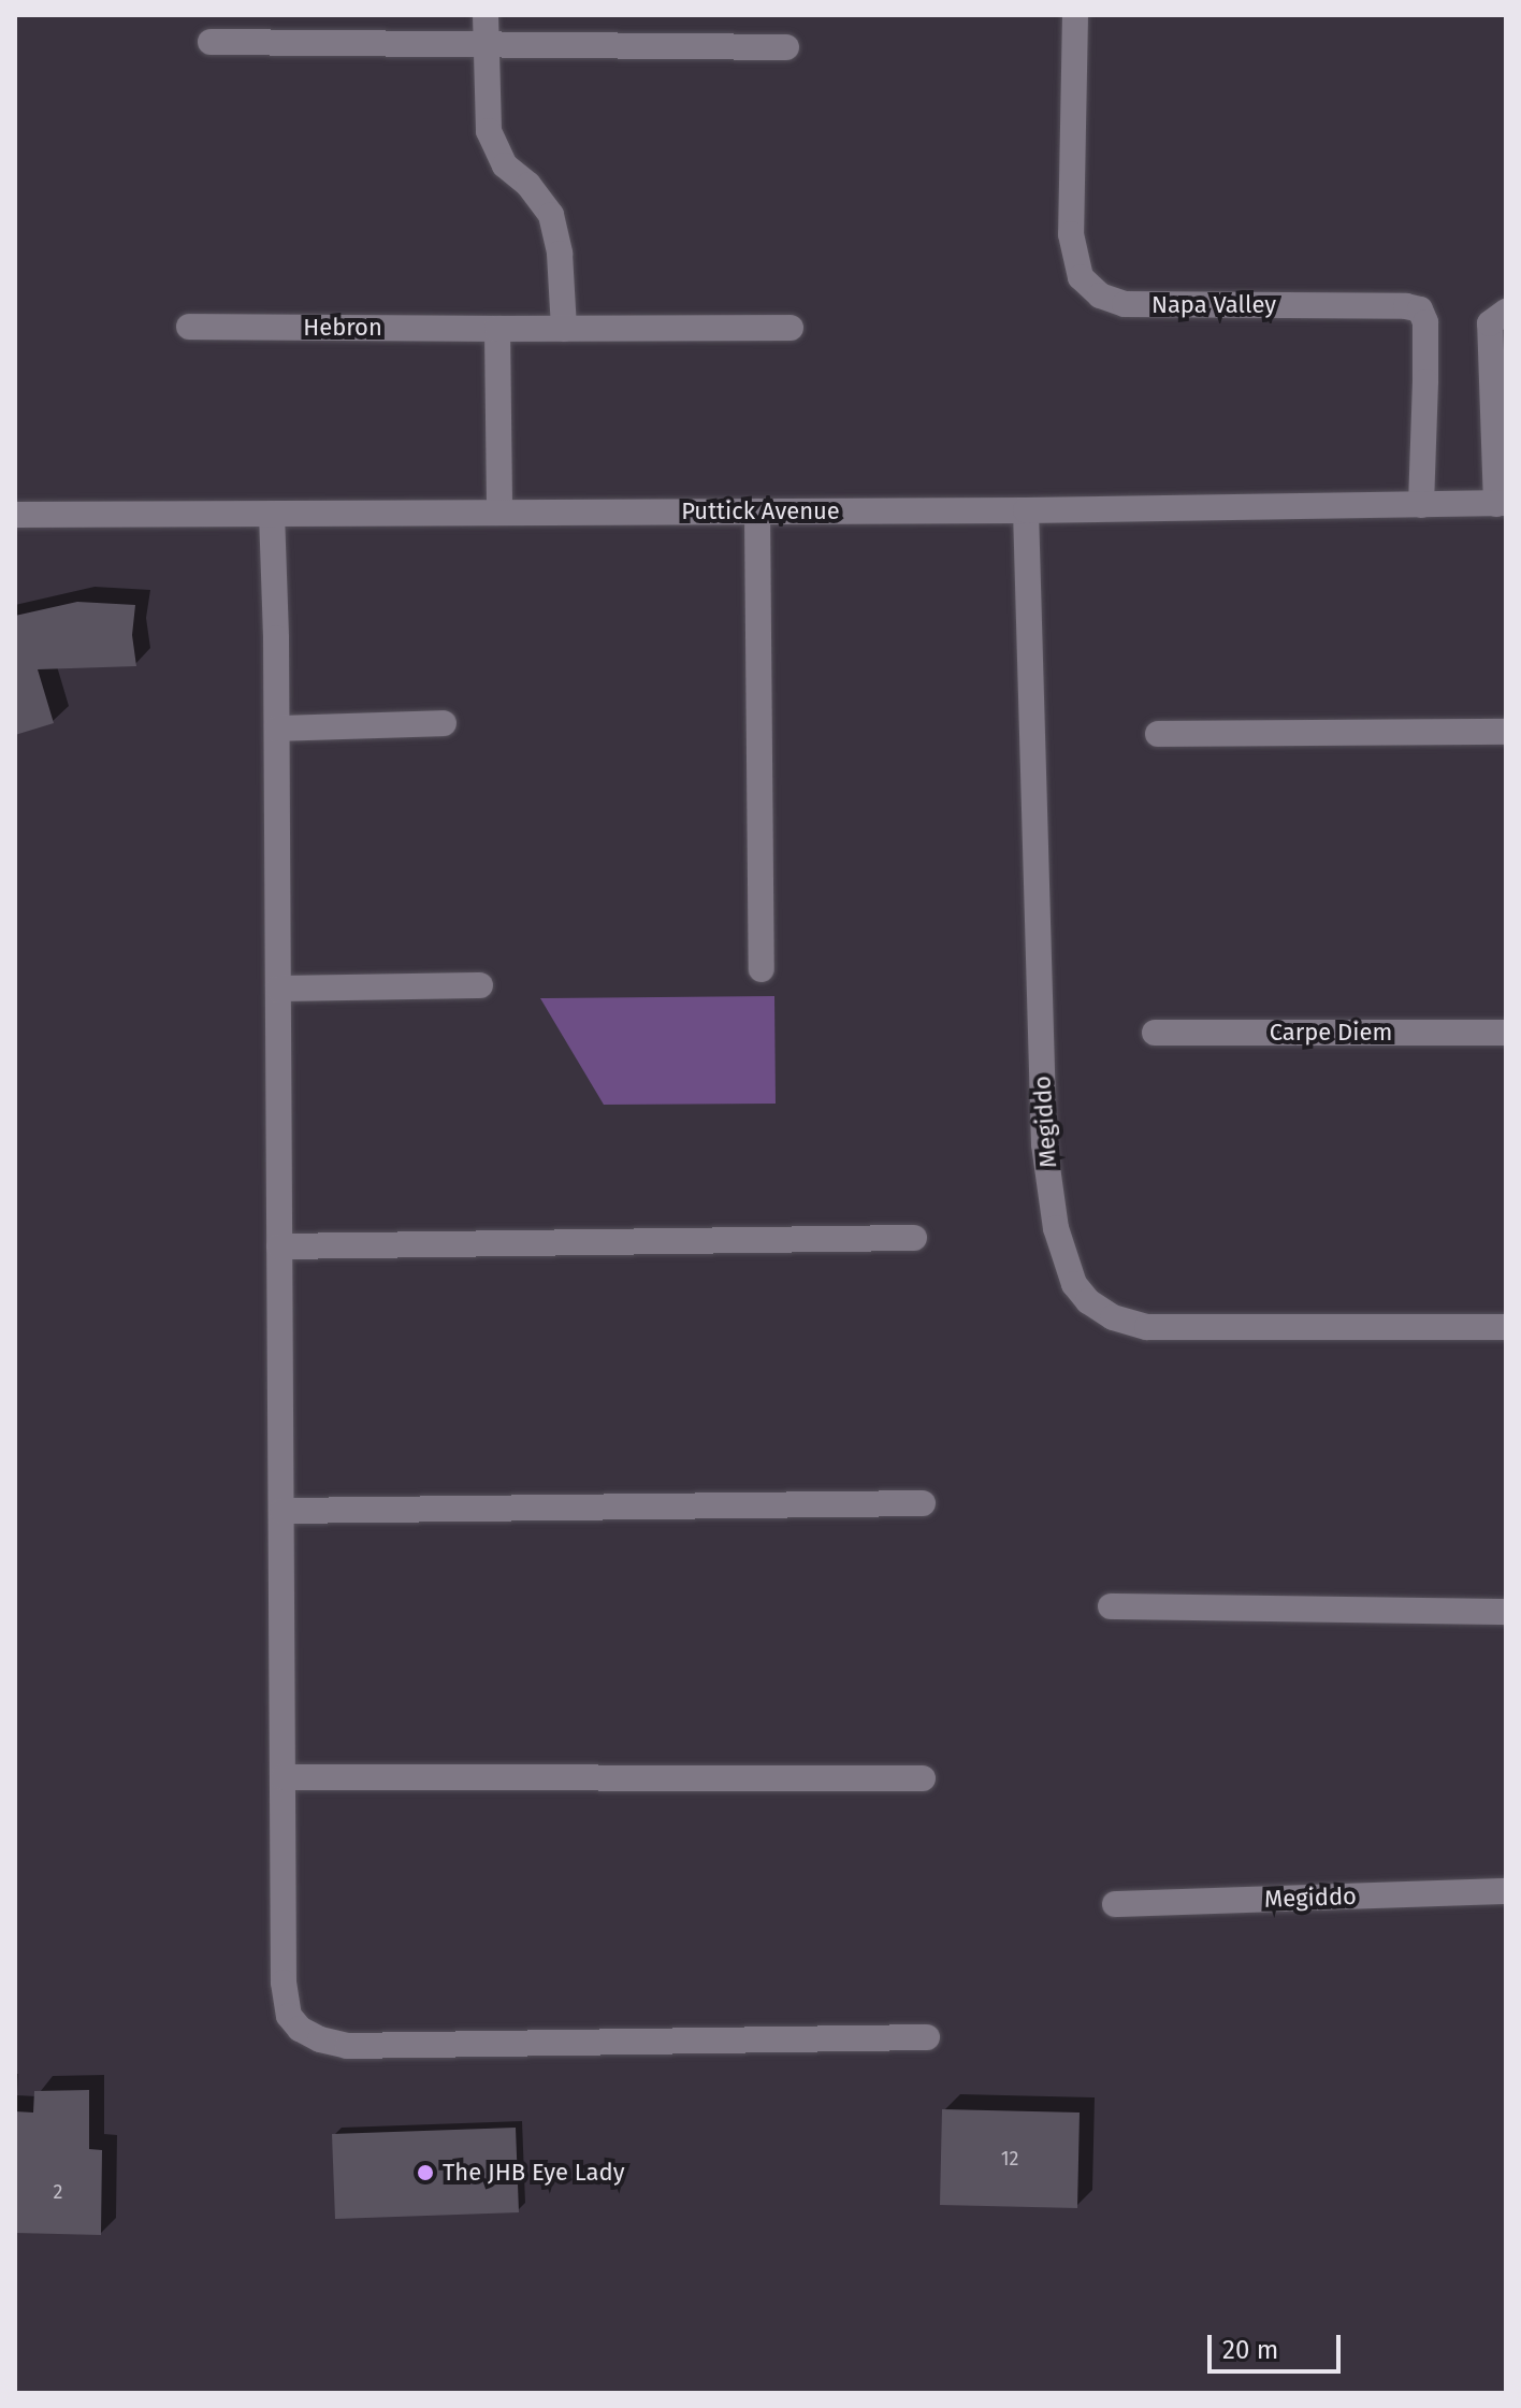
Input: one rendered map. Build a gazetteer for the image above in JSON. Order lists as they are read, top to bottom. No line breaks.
{"streets":{"street":["Napa Valley","Hebron","Puttick Avenue","Carpe Diem","Megiddo"]},"crossings":[["Napa Valley","Puttick Avenue"],["Puttick Avenue","Megiddo"]],"places":["The JHB Eye Lady"],"house_numbers":["12","2"],"scale_bar":"20 m"}
